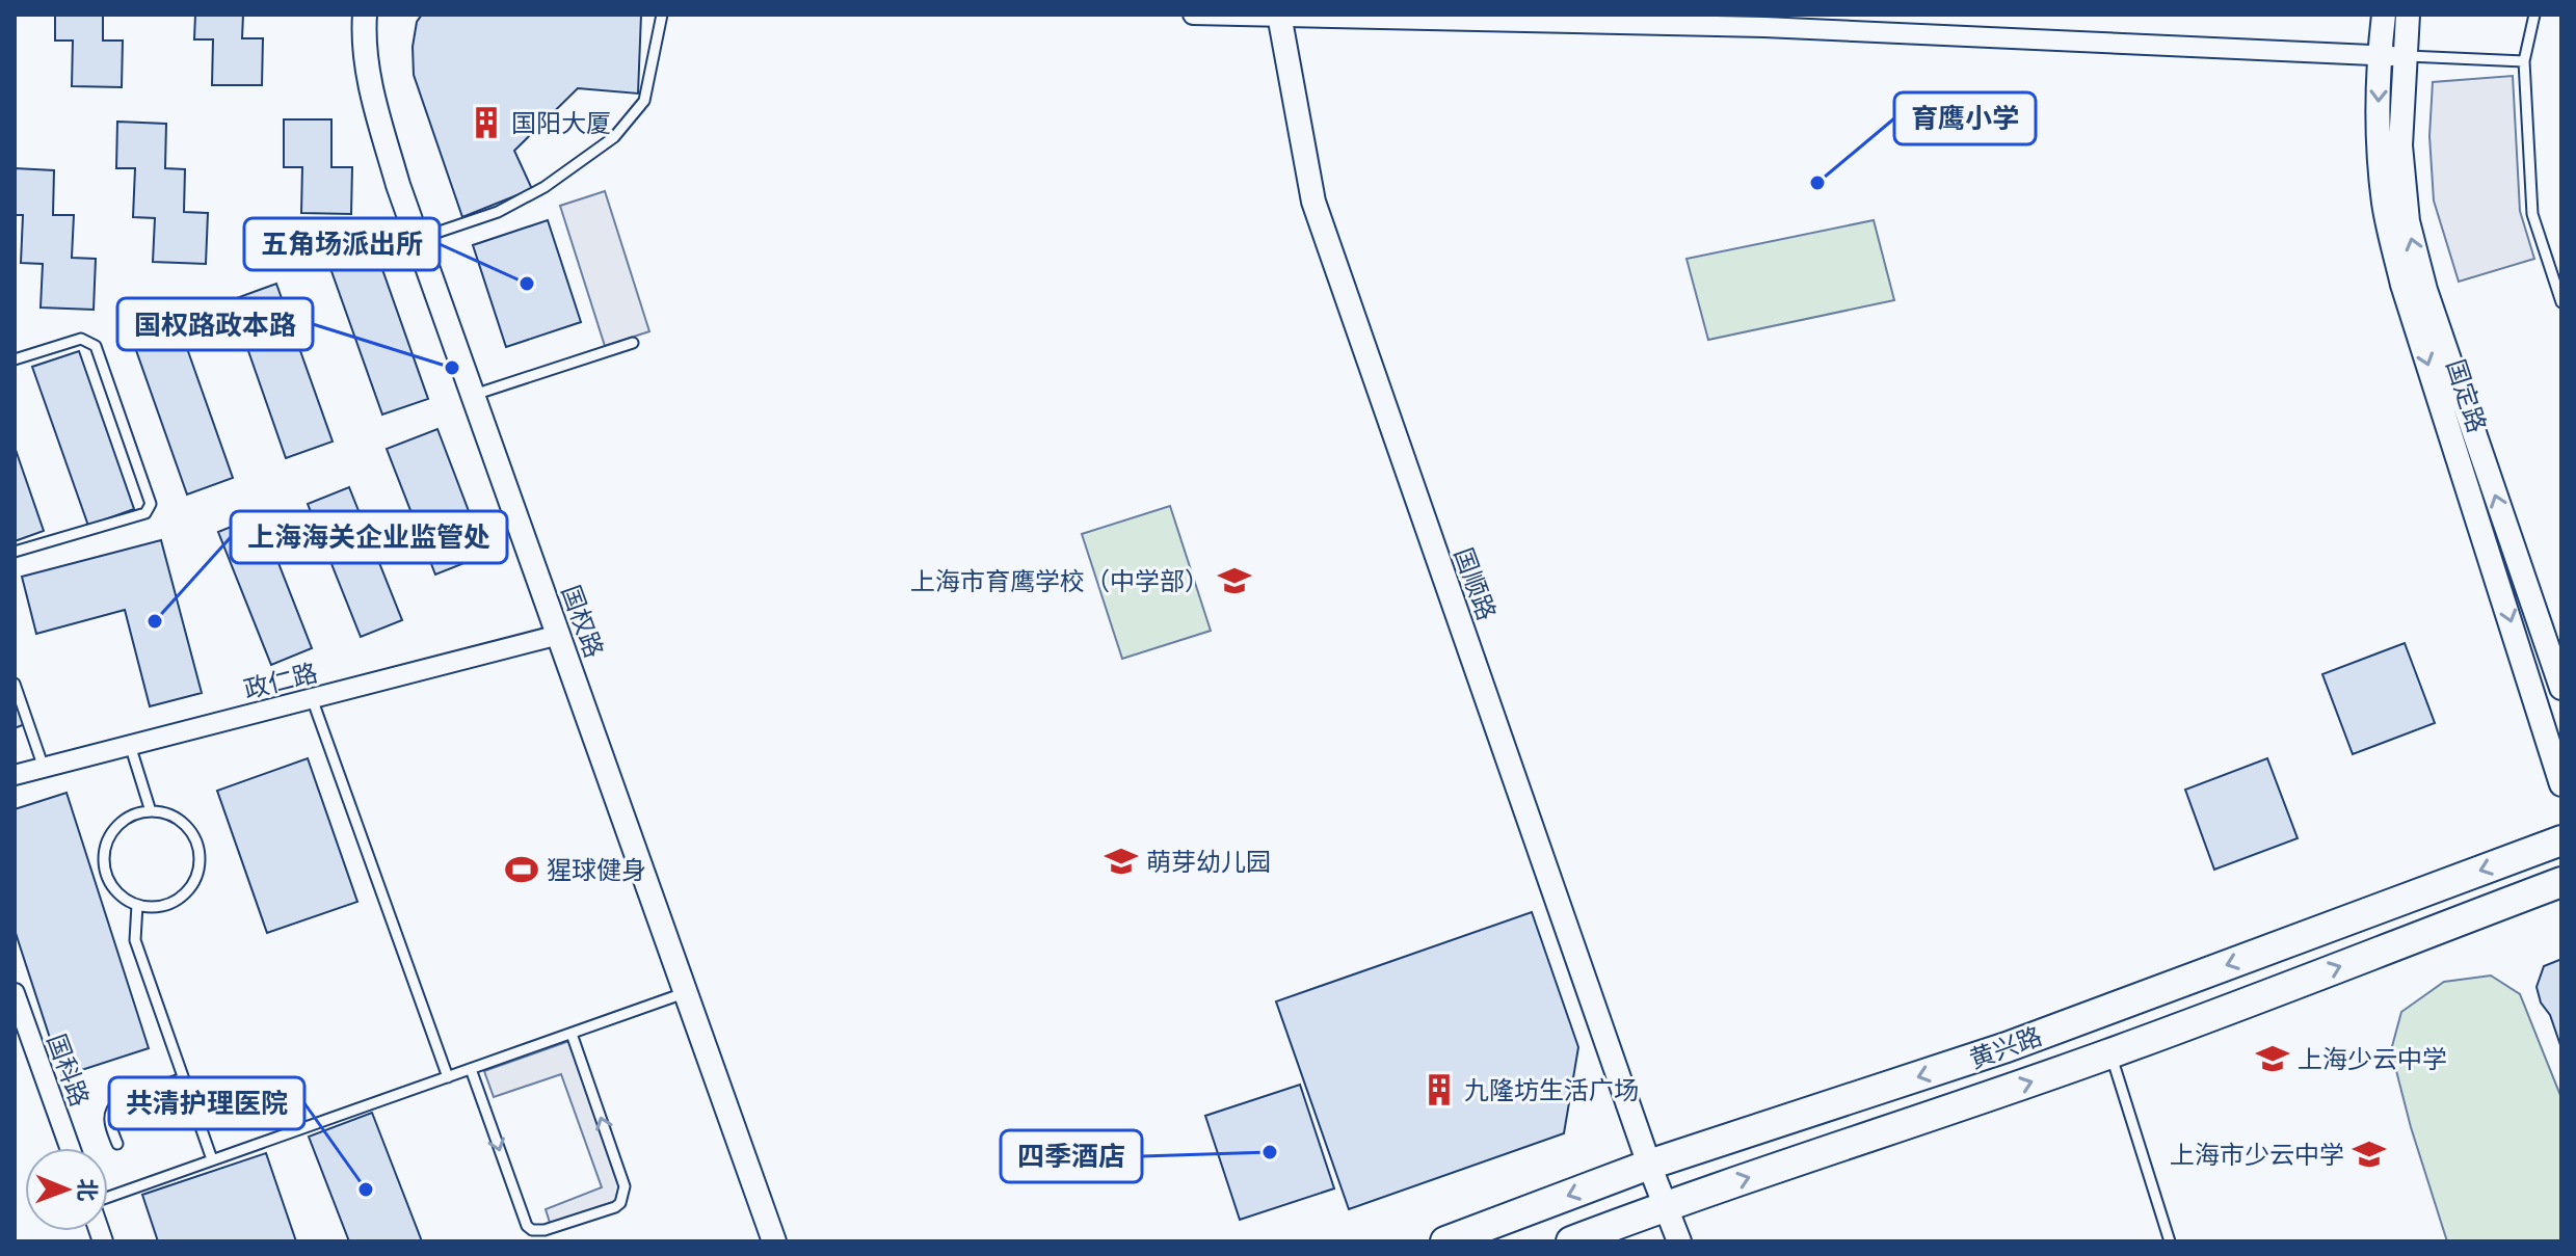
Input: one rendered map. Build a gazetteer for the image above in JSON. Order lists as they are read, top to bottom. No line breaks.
{"streets":{"main road":["黄兴路"],"street":["国定路","国顺路","国权路","政仁路","国科路"]},"crossings":[["国顺路","黄兴路"],["国权路","政仁路"]],"places":{"building":["国阳大厦","九隆坊生活广场"],"other":["育鹰小学","五角场派出所","国权路政本路","上海海关企业监管处","四季酒店","共清护理医院"],"school or university":["上海市育鹰学校（中学部）","萌芽幼儿园","上海少云中学","上海市少云中学"],"sports":["猩球健身"]},"north":"right"}
